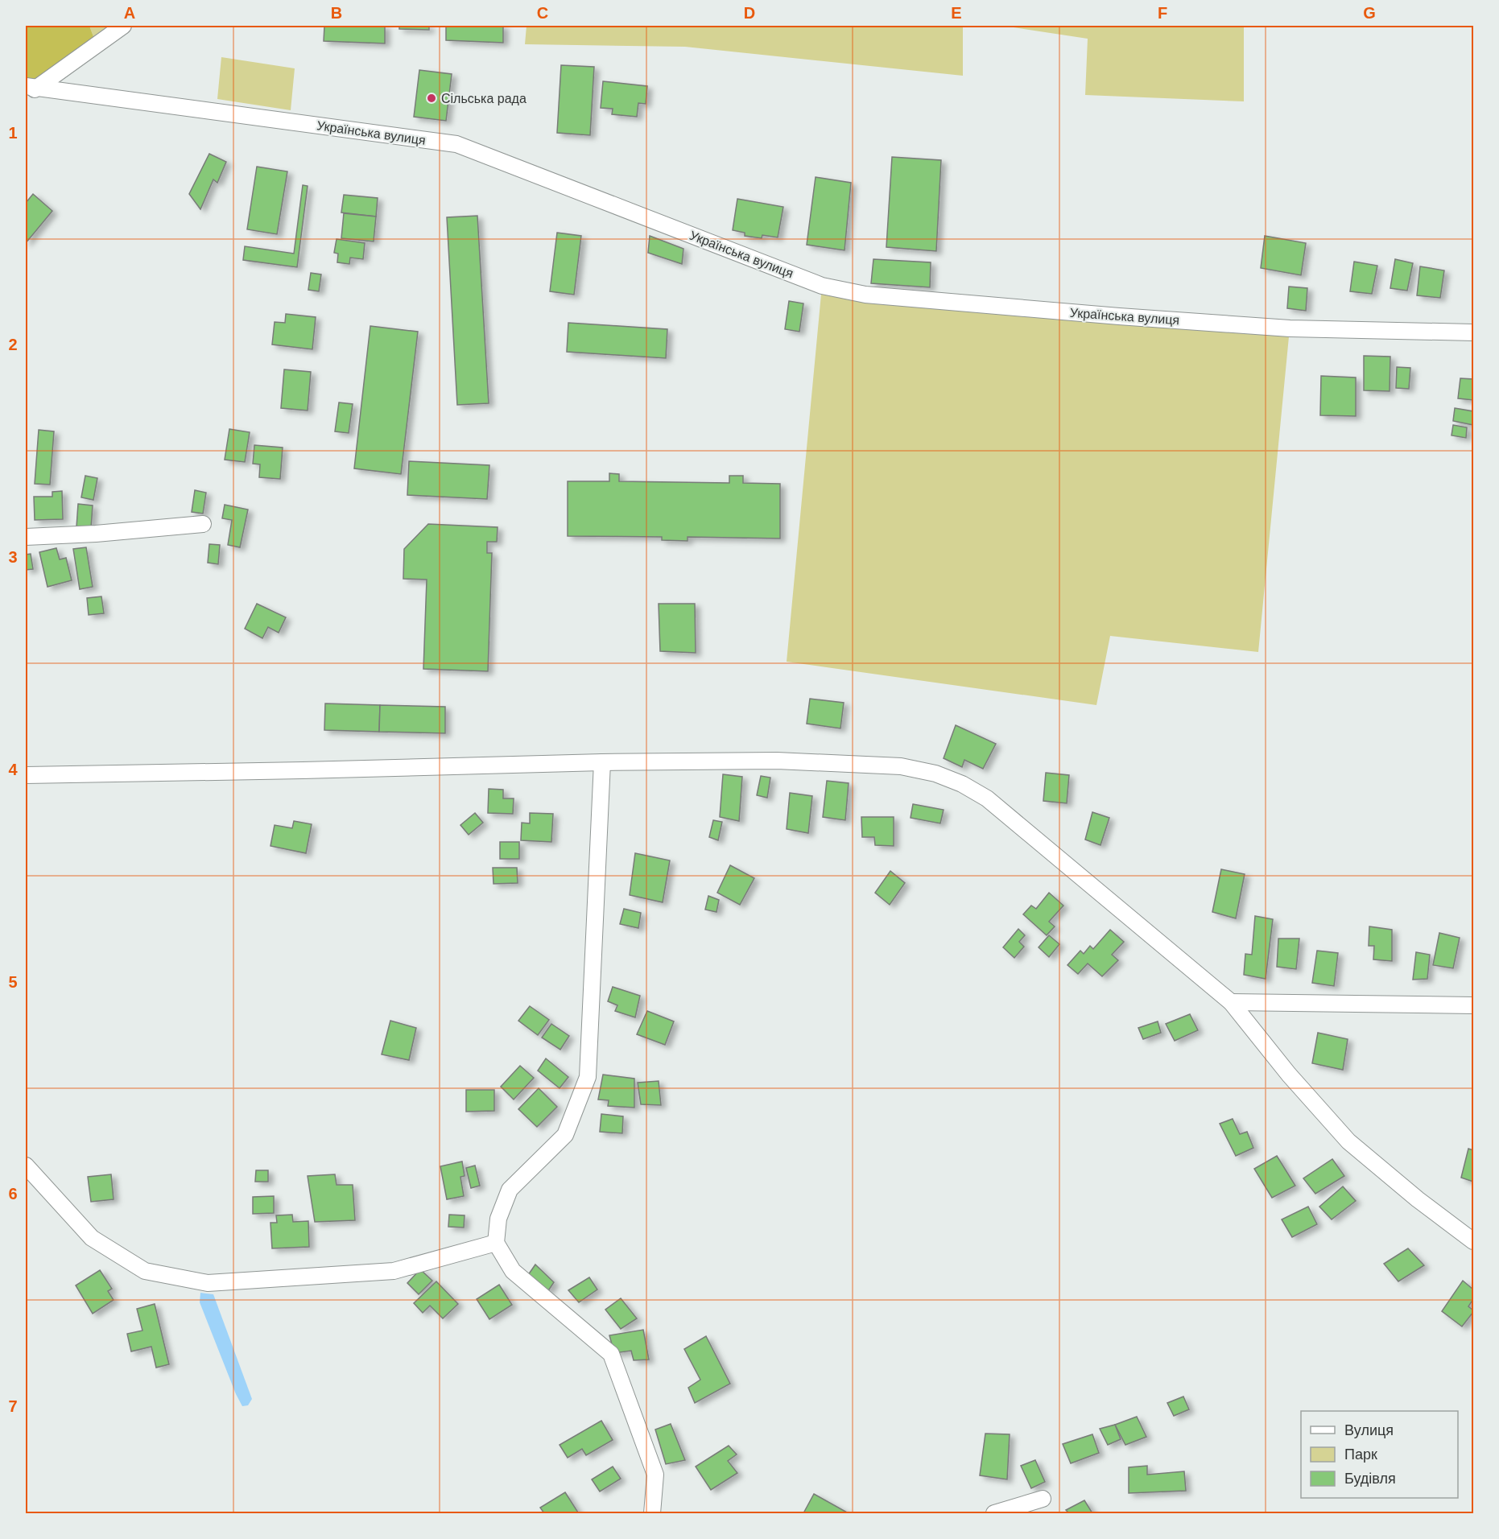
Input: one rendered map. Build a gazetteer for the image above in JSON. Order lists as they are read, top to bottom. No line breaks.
{"streets":{"street":["Українська вулиця"]},"places":["Сільська рада"],"legend":["Вулиця","Парк","Будівля"],"grid":{"columns":["A","B","C","D","E","F","G"],"rows":["1","2","3","4","5","6","7"]}}
